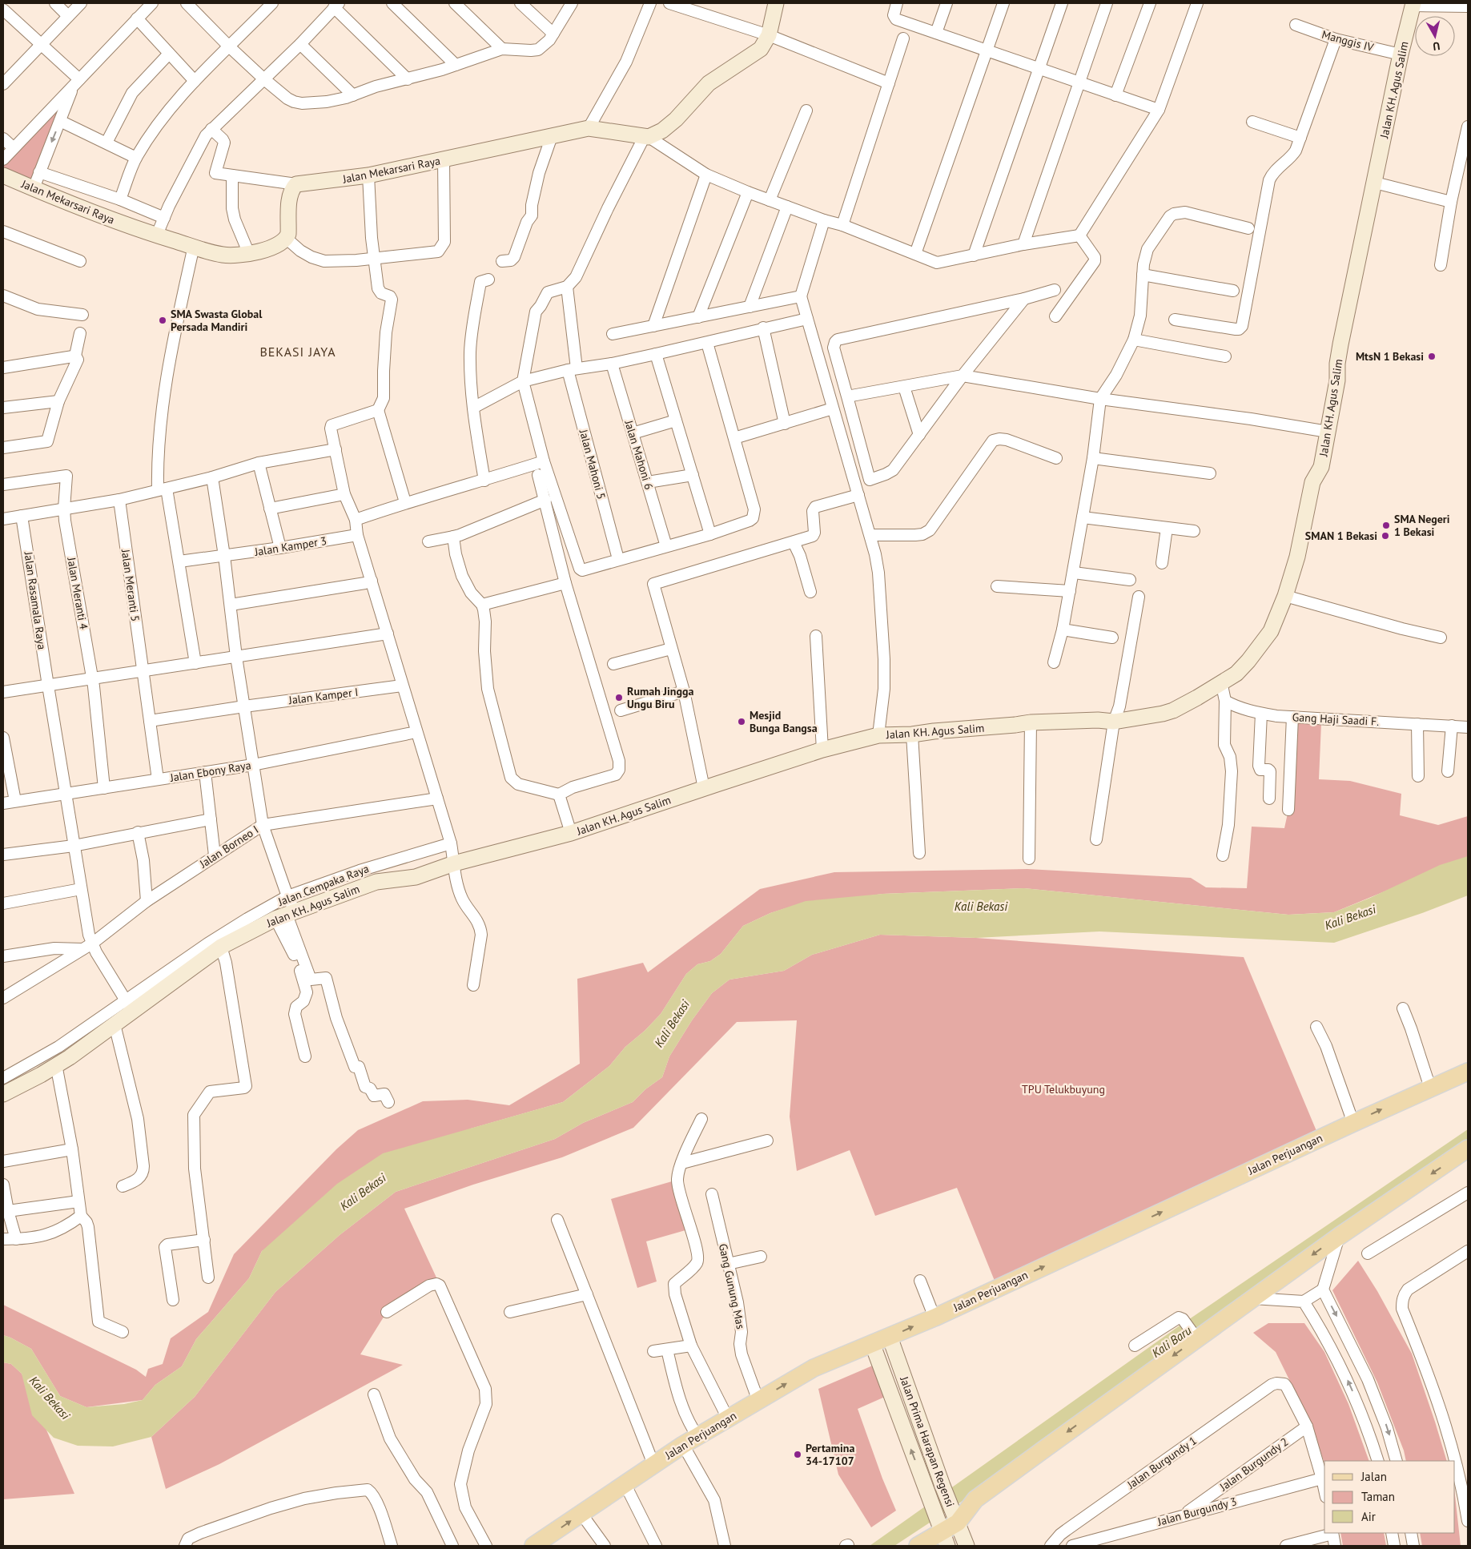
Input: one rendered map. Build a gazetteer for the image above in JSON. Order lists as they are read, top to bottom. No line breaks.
{"streets":{"main road":["Jalan Perjuangan"],"street":["Manggis IV","Jalan KH. Agus Salim","Jalan Mekarsari Raya","Jalan Mahoni 6","Jalan Mahoni 5","Jalan Kamper 3","Jalan Meranti 5","Jalan Meranti 4","Jalan Rasamala Raya","Jalan Kamper I","Gang Haji Saadi F.","Jalan Ebony Raya","Jalan Borneo I","Jalan Cempaka Raya","Gang Gunung Mas","Jalan Prima Harapan Regensi","Jalan Burgundy 1","Jalan Burgundy 2","Jalan Burgundy 3"]},"crossings":[["Manggis IV","Jalan KH. Agus Salim"],["Jalan KH. Agus Salim","Jalan Rasamala Raya"],["Jalan KH. Agus Salim","Jalan Cempaka Raya"],["Jalan Meranti 5","Jalan Kamper I"],["Jalan Meranti 5","Jalan Ebony Raya"],["Jalan Meranti 4","Jalan Ebony Raya"],["Jalan Rasamala Raya","Jalan Ebony Raya"],["Jalan Rasamala Raya","Jalan Borneo I"],["Jalan Rasamala Raya","Jalan Cempaka Raya"],["Jalan Perjuangan","Gang Gunung Mas"],["Jalan Perjuangan","Jalan Prima Harapan Regensi"],["Jalan Burgundy 1","Jalan Burgundy 2"],["Jalan Burgundy 2","Jalan Burgundy 3"]],"districts":["BEKASI JAYA"],"water":["Kali Bekasi","Kali Baru"],"parks":["TPU Telukbuyung"],"places":["SMA Swasta Global Persada Mandiri","MtsN 1 Bekasi","SMA Negeri 1 Bekasi","SMAN 1 Bekasi","Rumah Jingga Ungu Biru","Mesjid Bunga Bangsa","Pertamina 34-17107"],"legend":["Jalan","Taman","Air"],"north":"bottom"}
